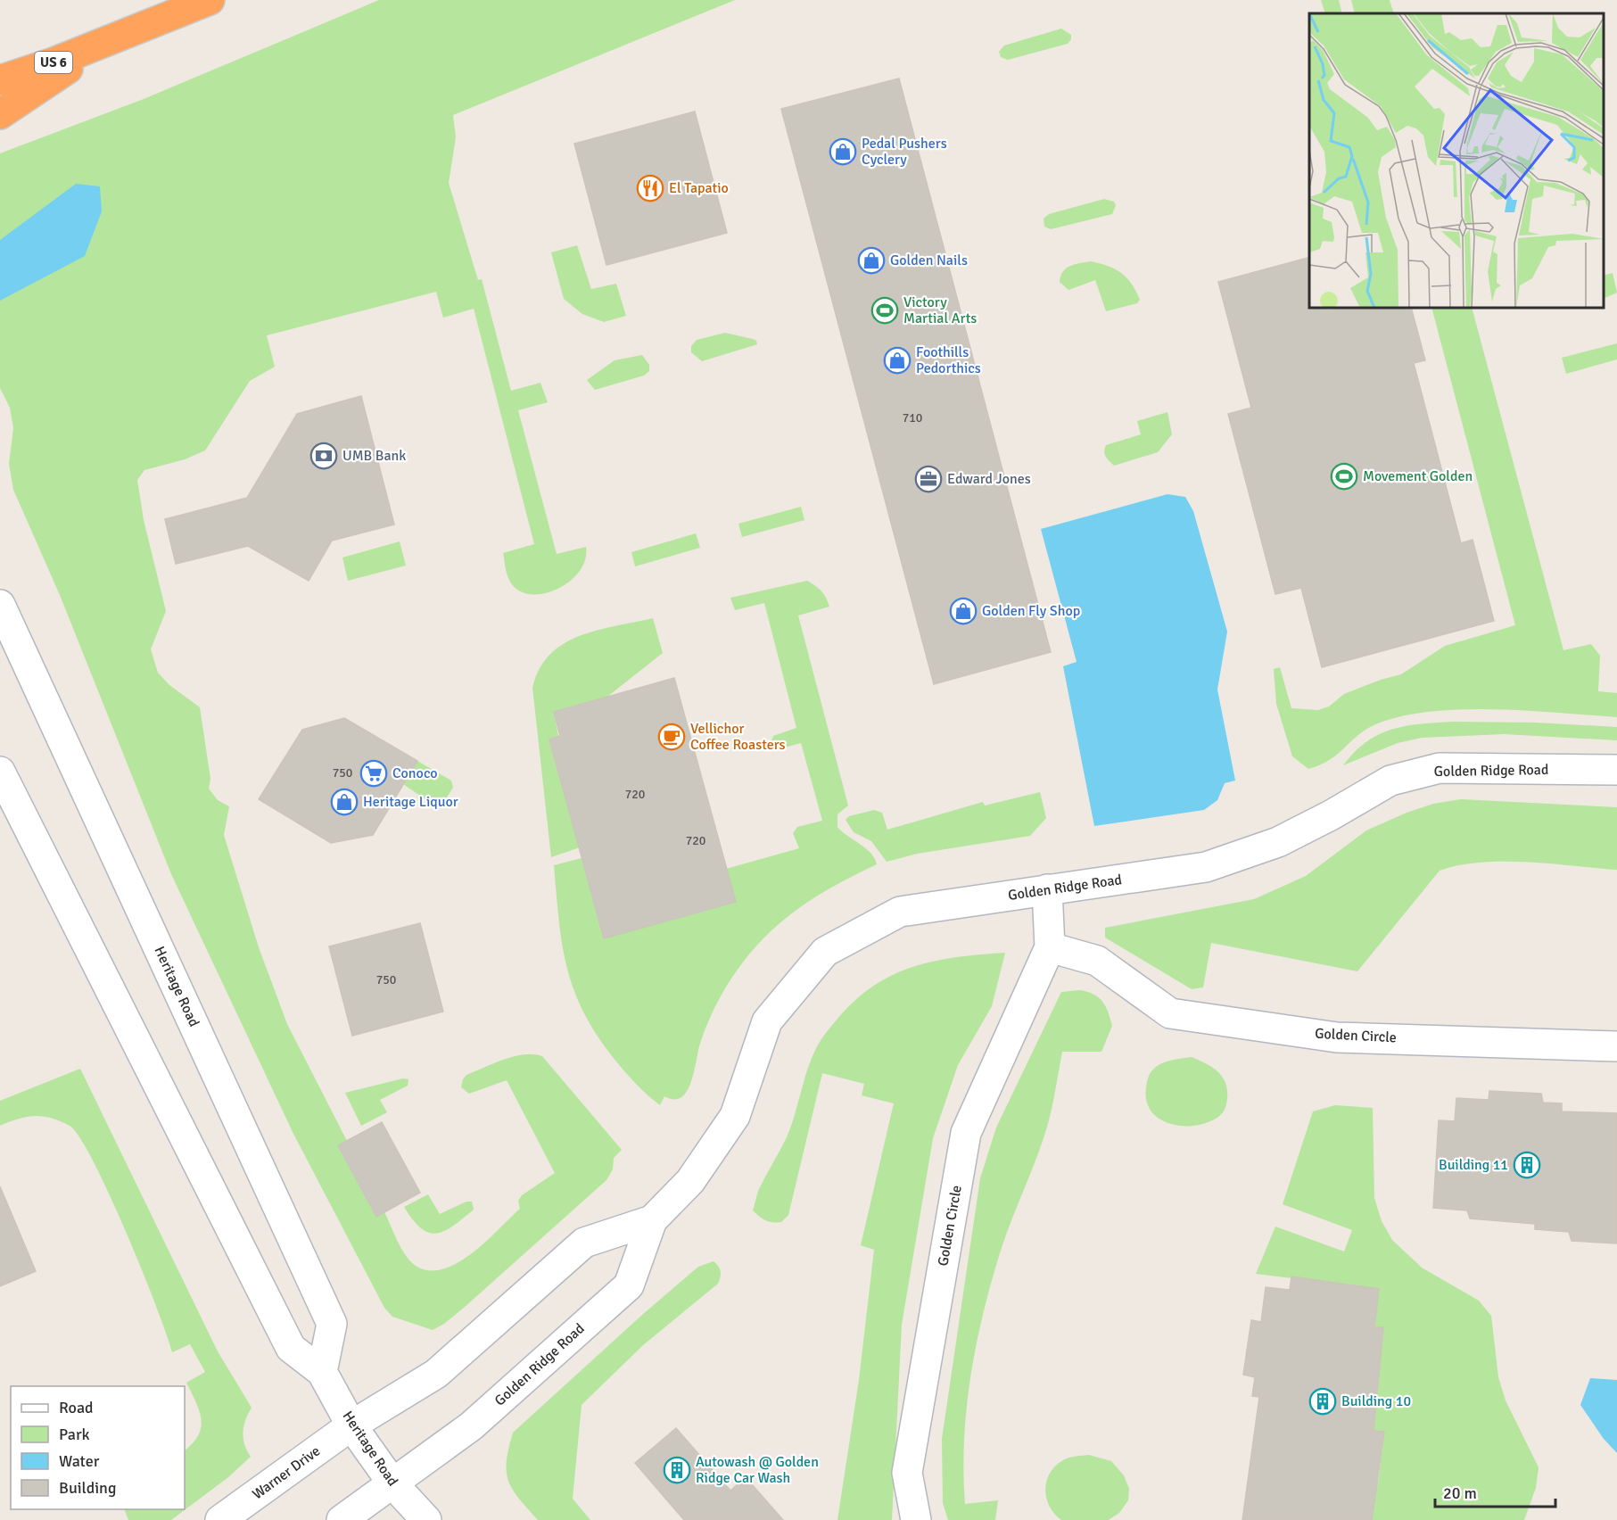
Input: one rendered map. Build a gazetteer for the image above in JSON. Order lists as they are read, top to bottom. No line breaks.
{"streets":{"highway":["US 6"],"street":["Golden Ridge Road","Heritage Road","Golden Circle","Warner Drive"]},"crossings":[["Golden Ridge Road","Heritage Road"],["Golden Ridge Road","Golden Circle"],["Golden Ridge Road","Warner Drive"],["Heritage Road","Warner Drive"]],"places":{"shop":["Pedal Pushers Cyclery","Golden Nails","Foothills Pedorthics","Golden Fly Shop","Heritage Liquor"],"restaurant":["El Tapatio"],"sports":["Victory Martial Arts","Movement Golden"],"bank":["UMB Bank"],"office":["Edward Jones"],"cafe":["Vellichor Coffee Roasters"],"supermarket":["Conoco"],"building":["Building 11","Building 10","Autowash @ Golden Ridge Car Wash"]},"house_numbers":["710","750","720","720","750"],"legend":["Road","Park","Water","Building"],"scale_bar":"20 m"}
